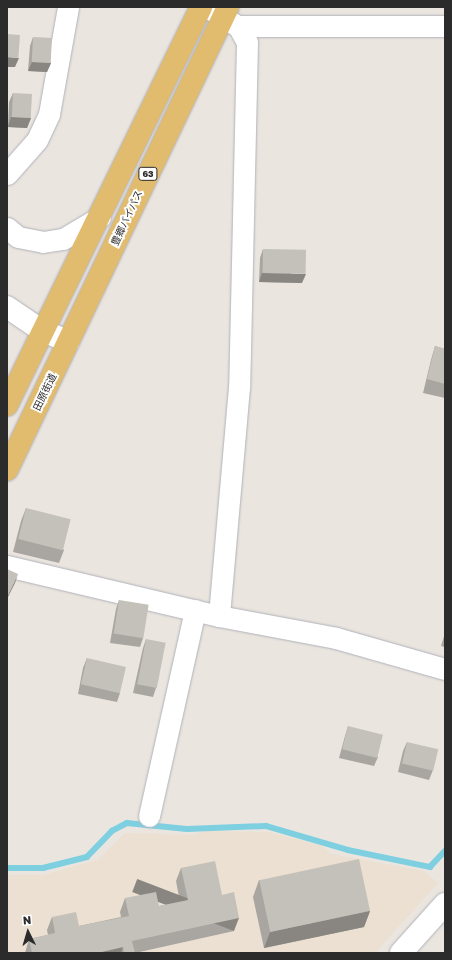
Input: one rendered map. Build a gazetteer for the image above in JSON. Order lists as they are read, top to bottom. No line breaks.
{"streets":{"main road":["63","豊郷バイパス","田原街道"]},"crossings":[["豊郷バイパス","田原街道"]],"north":"top"}
